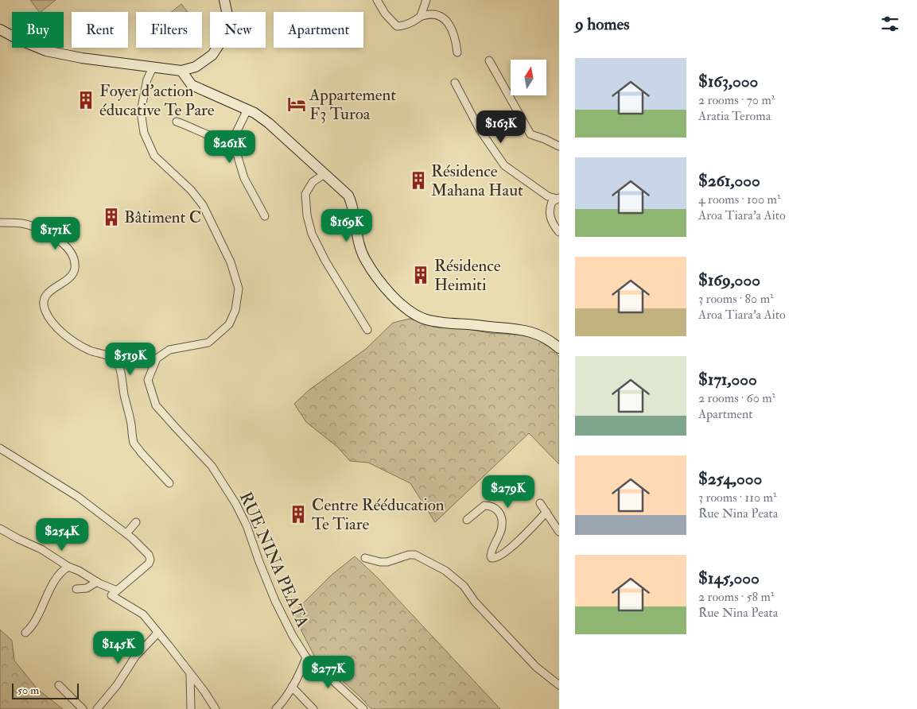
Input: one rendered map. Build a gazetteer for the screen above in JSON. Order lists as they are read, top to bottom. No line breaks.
{"streets":{"street":["RUE NINA PEATA"]},"places":{"building":["Foyer d'action éducative Te Pare","Résidence Mahana Haut","Bâtiment C","Résidence Heimiti","Centre Rééducation Te Tiare"],"hotel":["Appartement F3 Turoa"]},"scale_bar":"50 m","north":"top","page":{"heading":"9 homes","chip":["Buy","Rent","Filters","New","Apartment"],"list":[{"name":"$163,000","note":"2 rooms · 70 m² · Aratia Teroma"},{"name":"$261,000","note":"4 rooms · 100 m² · Aroa Tiara'a Aito"},{"name":"$169,000","note":"3 rooms · 80 m² · Aroa Tiara'a Aito"},{"name":"$171,000","note":"2 rooms · 60 m² · Apartment"},{"name":"$254,000","note":"3 rooms · 110 m² · Rue Nina Peata"},{"name":"$145,000","note":"2 rooms · 58 m² · Rue Nina Peata"}],"price":["$163K","$261K","$169K","$171K","$519K","$279K","$254K","$145K","$277K"],"scale":"50 m"}}
